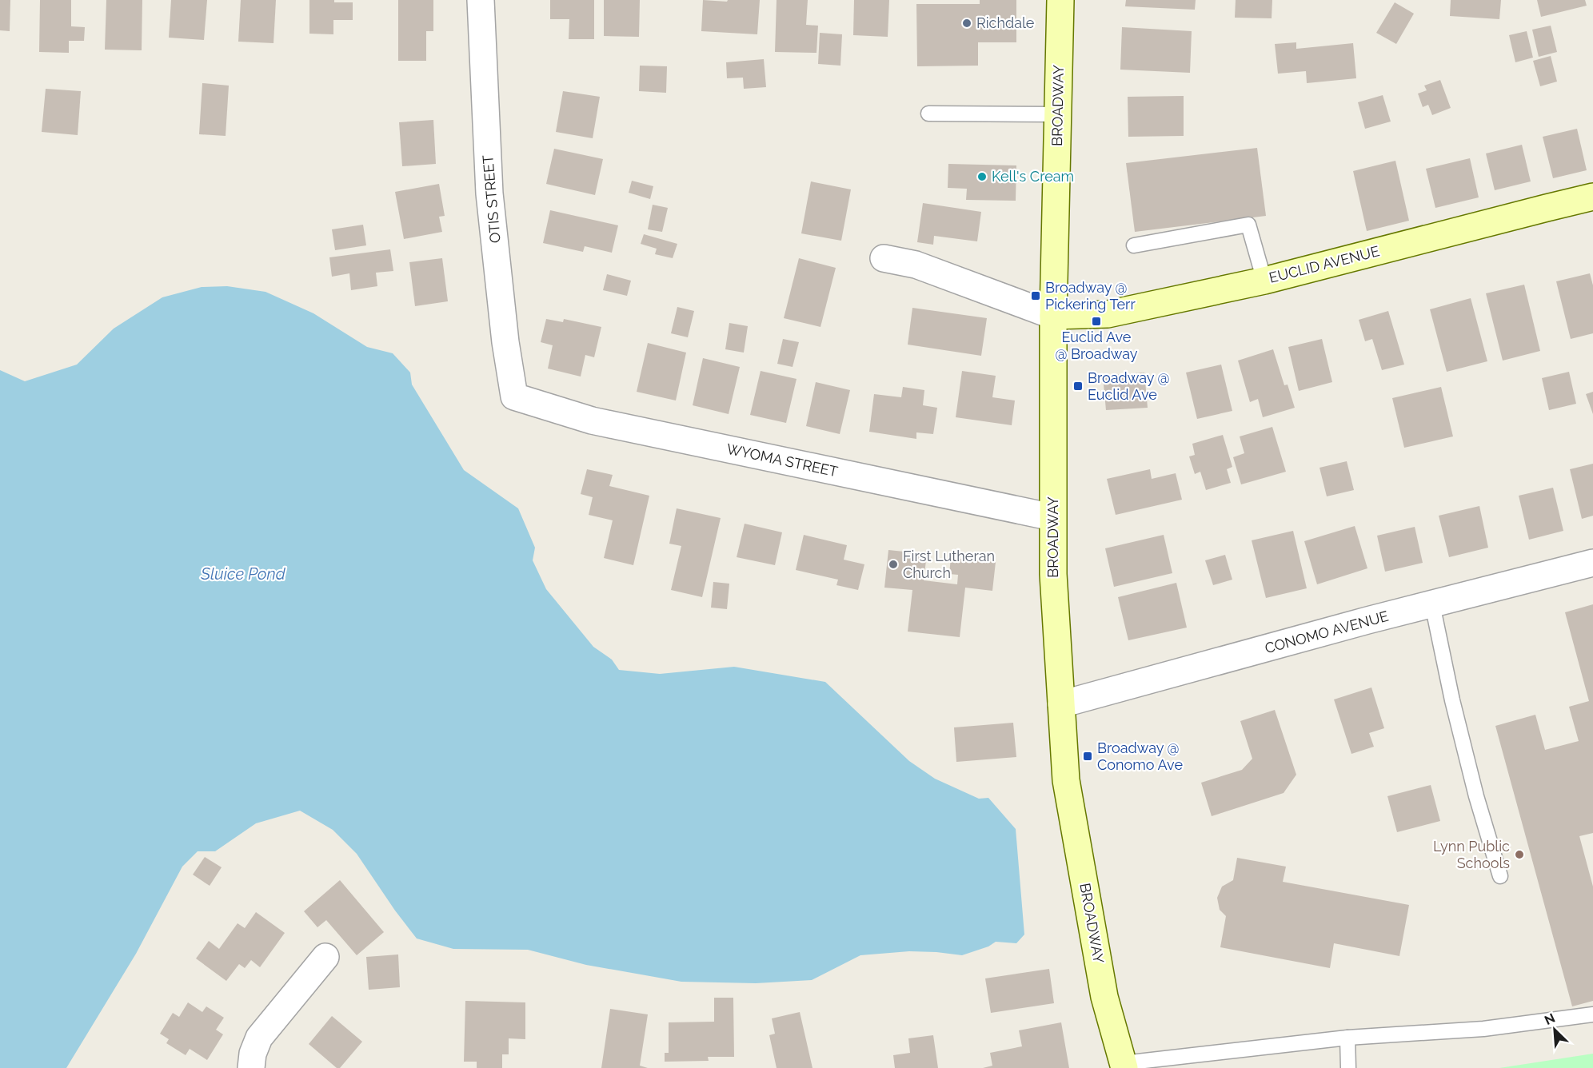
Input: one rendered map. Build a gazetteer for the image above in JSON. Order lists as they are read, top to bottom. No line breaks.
{"streets":{"main road":["BROADWAY","EUCLID AVENUE"],"street":["OTIS STREET","WYOMA STREET","CONOMO AVENUE"]},"crossings":[["BROADWAY","EUCLID AVENUE"],["BROADWAY","WYOMA STREET"],["BROADWAY","CONOMO AVENUE"],["OTIS STREET","WYOMA STREET"]],"water":["Sluice Pond"],"places":{"other":["Richdale","Kell's Cream","First Lutheran Church","Lynn Public Schools"],"transit":["Broadway @ Pickering Terr","Euclid Ave @ Broadway","Broadway @ Euclid Ave","Broadway @ Conomo Ave"]},"north":"top left"}
